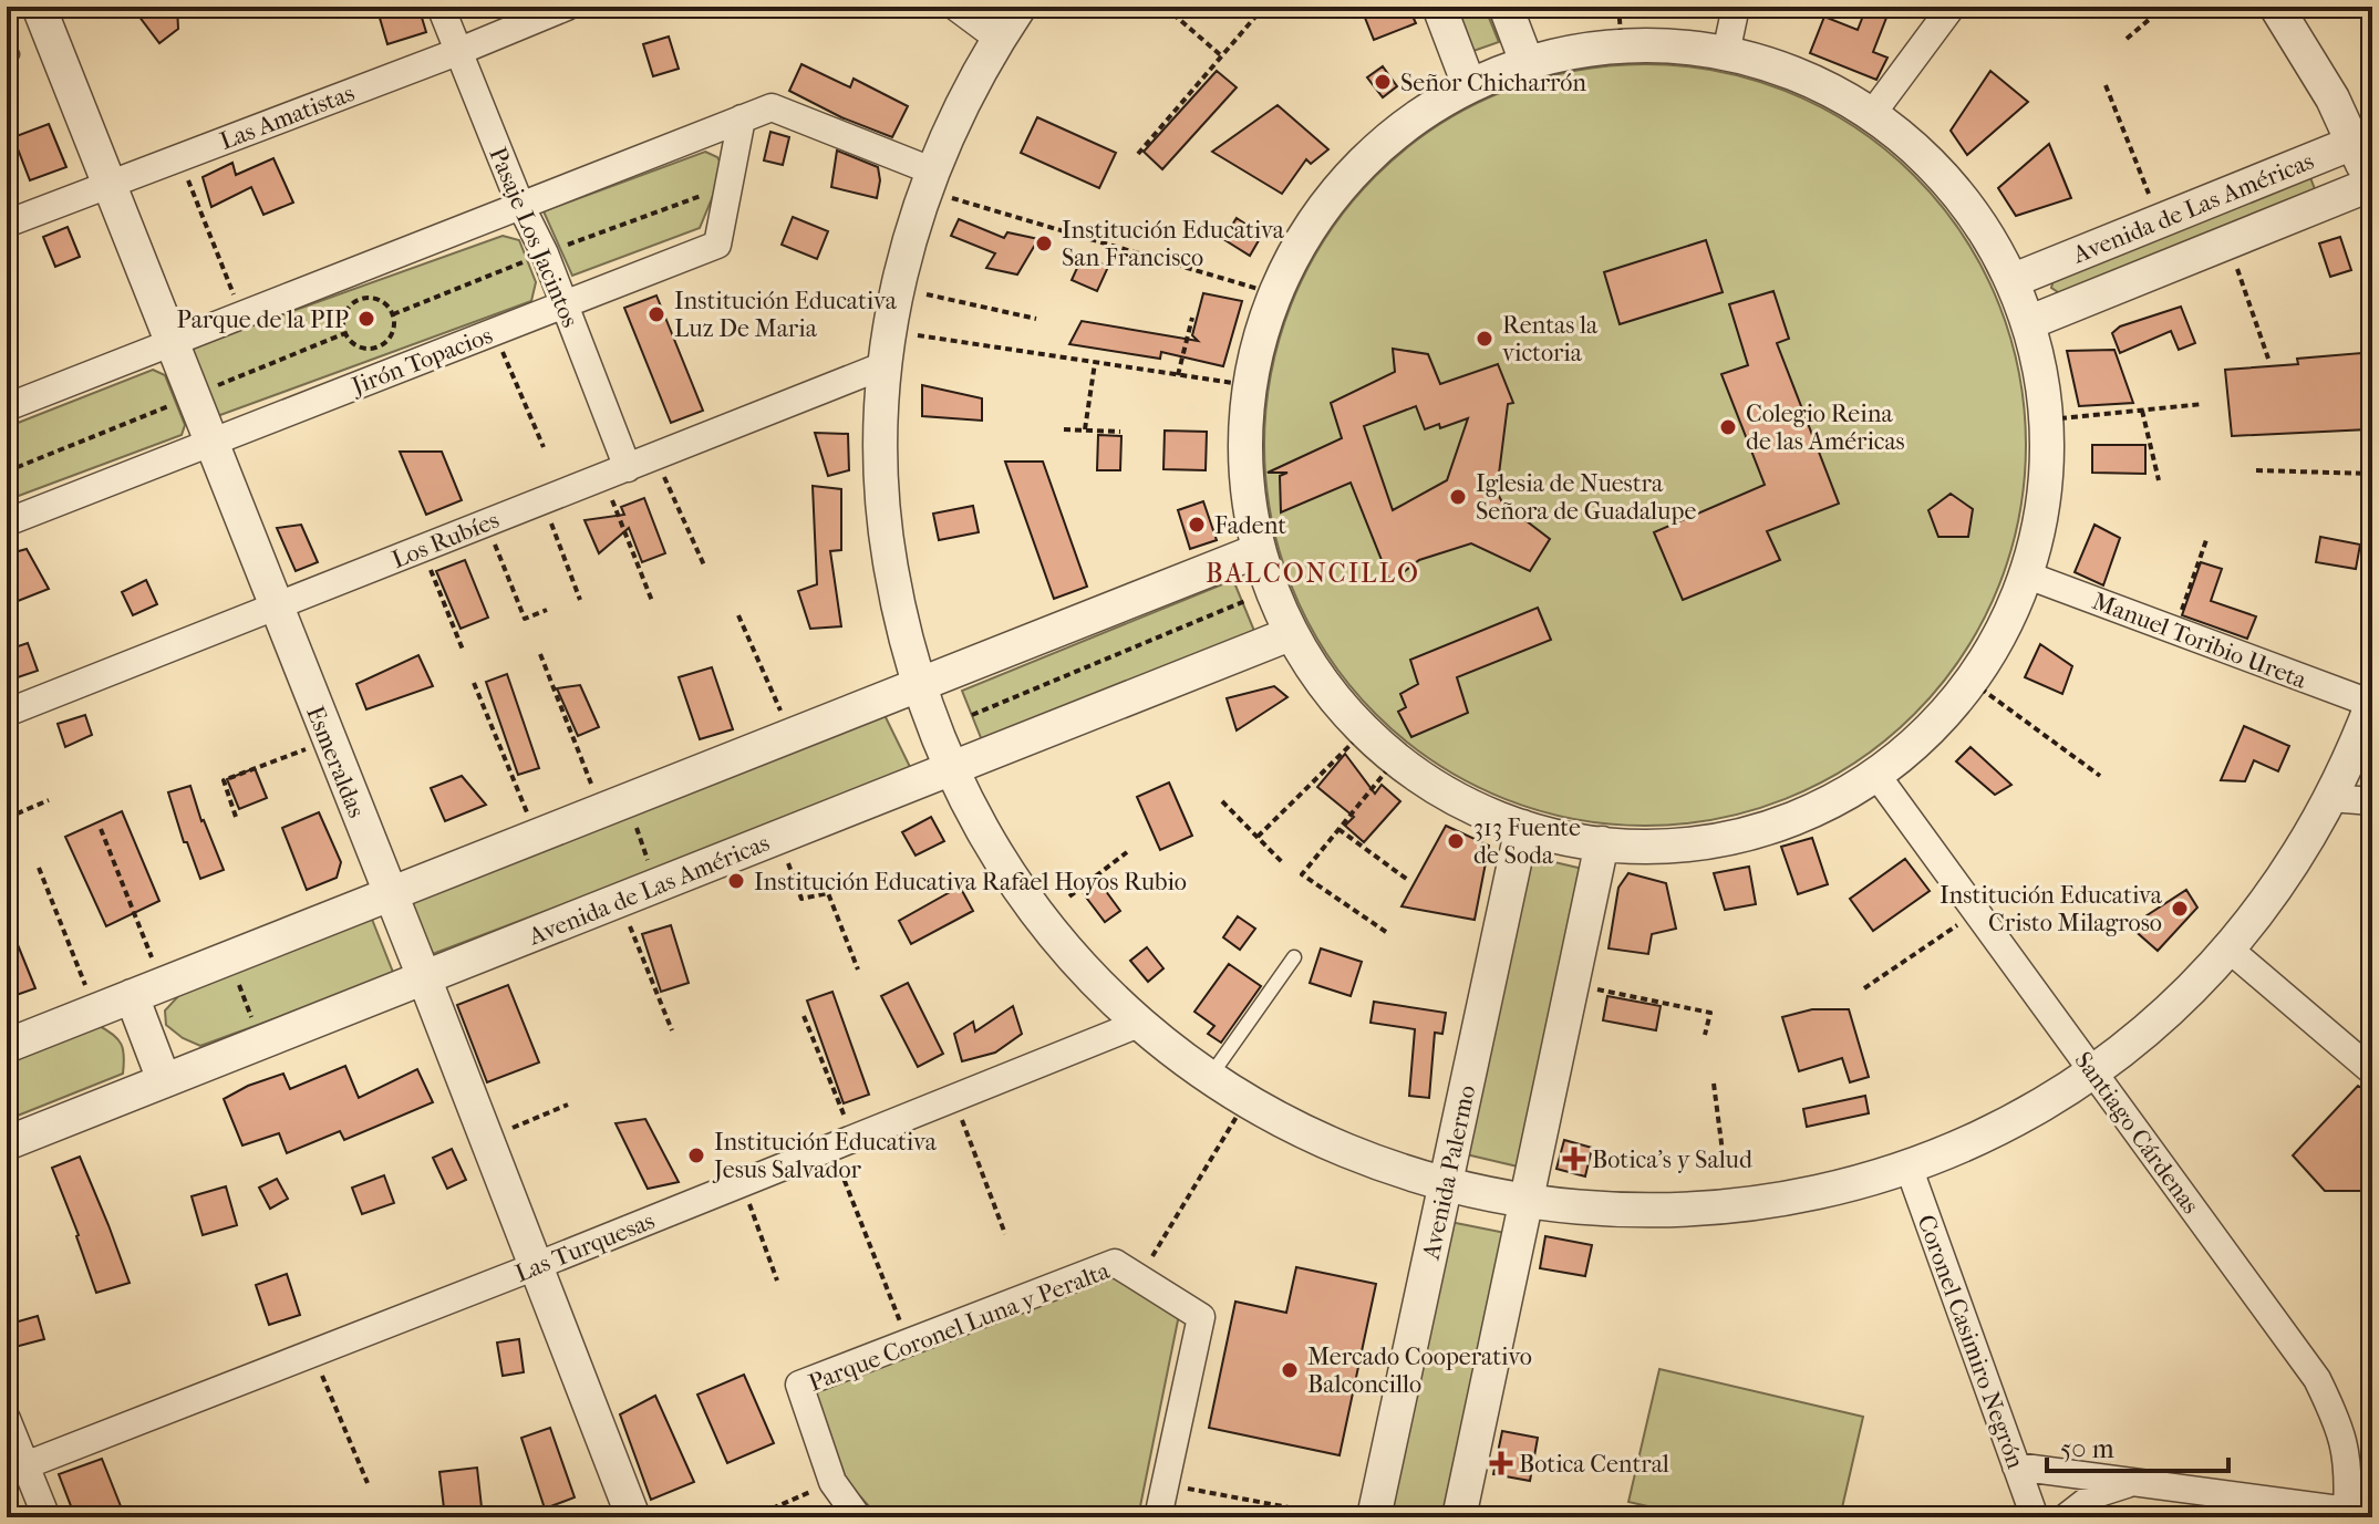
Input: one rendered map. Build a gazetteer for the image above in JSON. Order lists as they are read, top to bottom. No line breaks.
{"streets":{"street":["Las Amatistas","Avenida de Las Américas","Pasaje Los Jacintos","Jirón Topacios","Los Rubíes","Manuel Toribio Ureta","Esmeraldas","Santiago Cárdenas","Avenida Palermo","Las Turquesas","Parque Coronel Luna y Peralta","Coronel Casimiro Negrón"]},"crossings":[["Las Amatistas","Pasaje Los Jacintos"],["Las Amatistas","Esmeraldas"],["Avenida de Las Américas","Esmeraldas"],["Pasaje Los Jacintos","Jirón Topacios"],["Pasaje Los Jacintos","Los Rubíes"],["Jirón Topacios","Esmeraldas"],["Los Rubíes","Esmeraldas"],["Esmeraldas","Las Turquesas"]],"districts":["BALCONCILLO"],"places":{"other":["Señor Chicharrón","Institución Educativa San Francisco","Institución Educativa Luz De Maria","Parque de la PIP","Rentas la victoria","Colegio Reina de las Américas","Iglesia de Nuestra Señora de Guadalupe","Fadent","313 Fuente de Soda","Institución Educativa Rafael Hoyos Rubio","Institución Educativa Cristo Milagroso","Institución Educativa Jesus Salvador","Mercado Cooperativo Balconcillo"],"health":["Botica's y Salud","Botica Central"]},"scale_bar":"50 m"}
